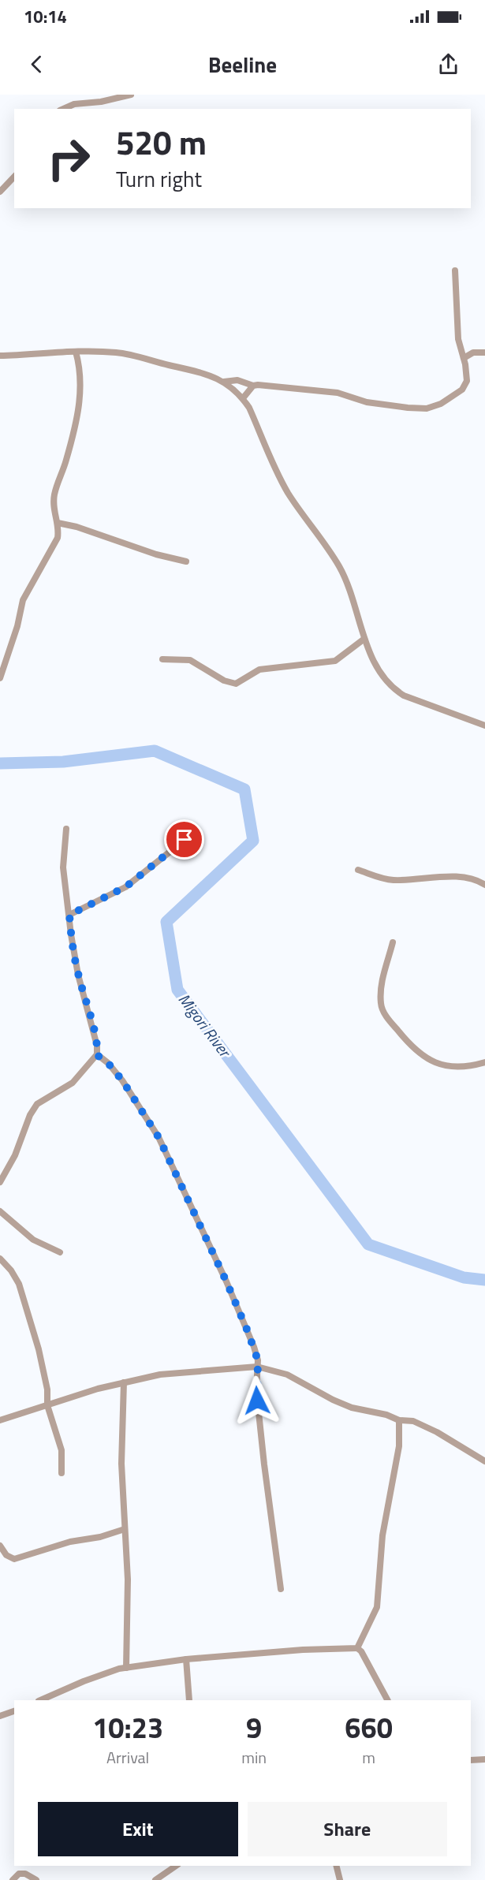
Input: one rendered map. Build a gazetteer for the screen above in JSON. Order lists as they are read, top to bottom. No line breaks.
{"water":["Migori River"],"page":{"status":"10:14","header":"Beeline","turn":["520 m","Turn right"],"eta":["10:23","Arrival","9","min","660","m"],"buttons":["Exit","Share"]}}
